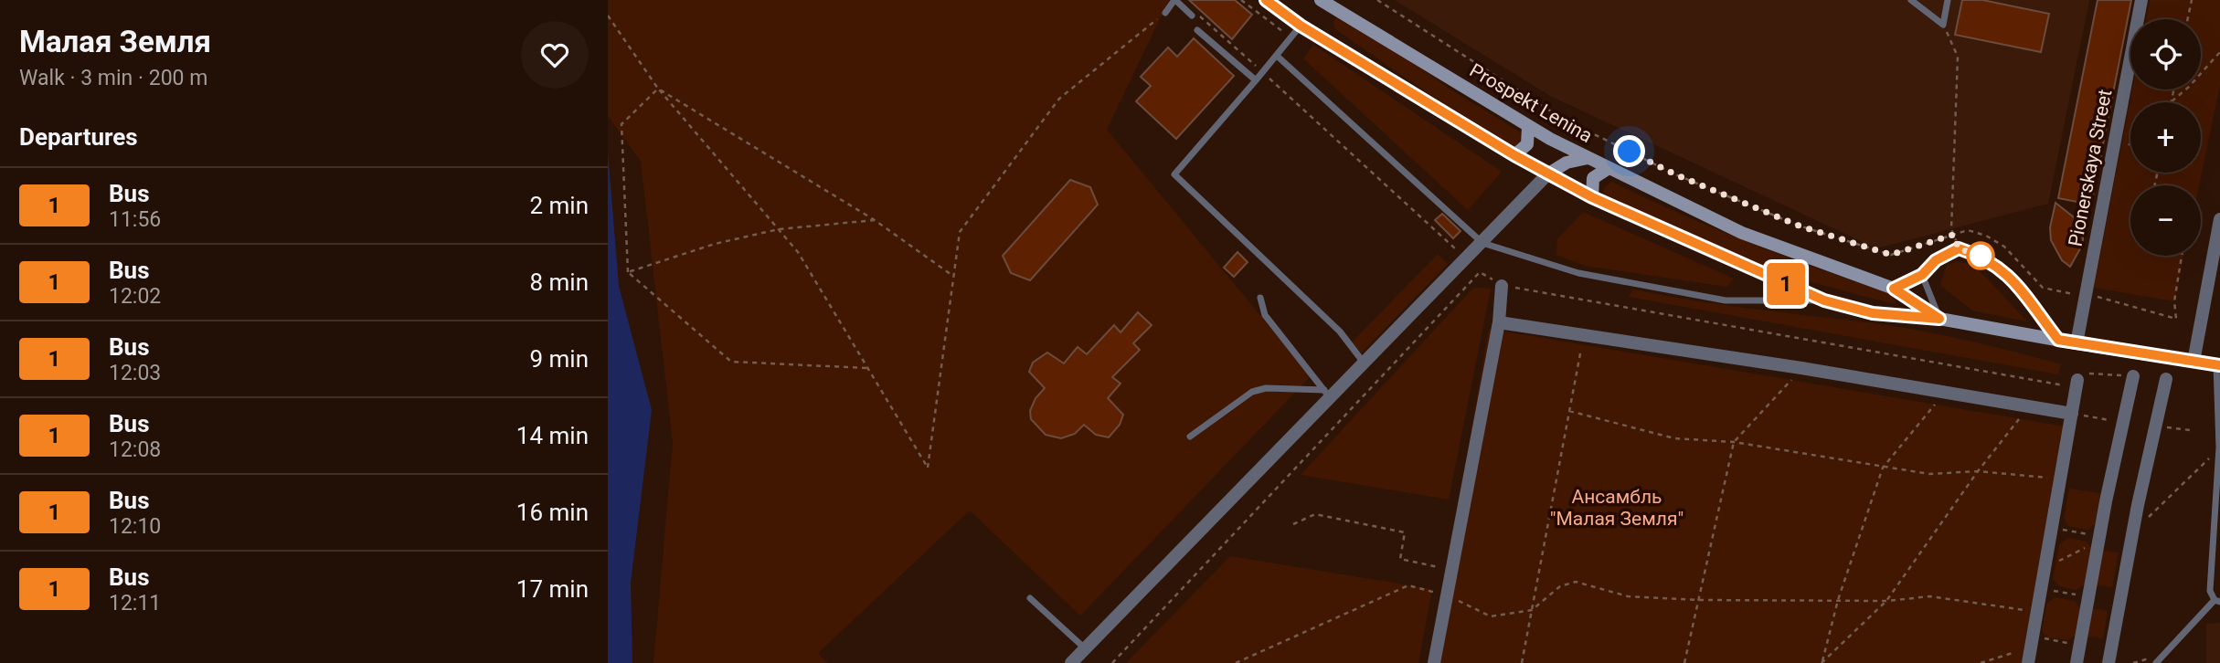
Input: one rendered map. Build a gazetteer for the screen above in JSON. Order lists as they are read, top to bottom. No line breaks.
{"streets":{"street":["Prospekt Lenina","Pionerskaya Street"]},"crossings":[["Prospekt Lenina","Pionerskaya Street"]],"parks":["Ансамбль \"Малая Земля\""],"lines":["bus line 1"],"page":{"heading":[["Малая Земля","Walk · 3 min · 200 m"],"Departures"],"on_map":"1","map_buttons":["+","−"],"list":[{"mark":"1","name":"Bus","note":"11:56","value":"2 min"},{"mark":"1","name":"Bus","note":"12:02","value":"8 min"},{"mark":"1","name":"Bus","note":"12:03","value":"9 min"},{"mark":"1","name":"Bus","note":"12:08","value":"14 min"},{"mark":"1","name":"Bus","note":"12:10","value":"16 min"},{"mark":"1","name":"Bus","note":"12:11","value":"17 min"}]}}
